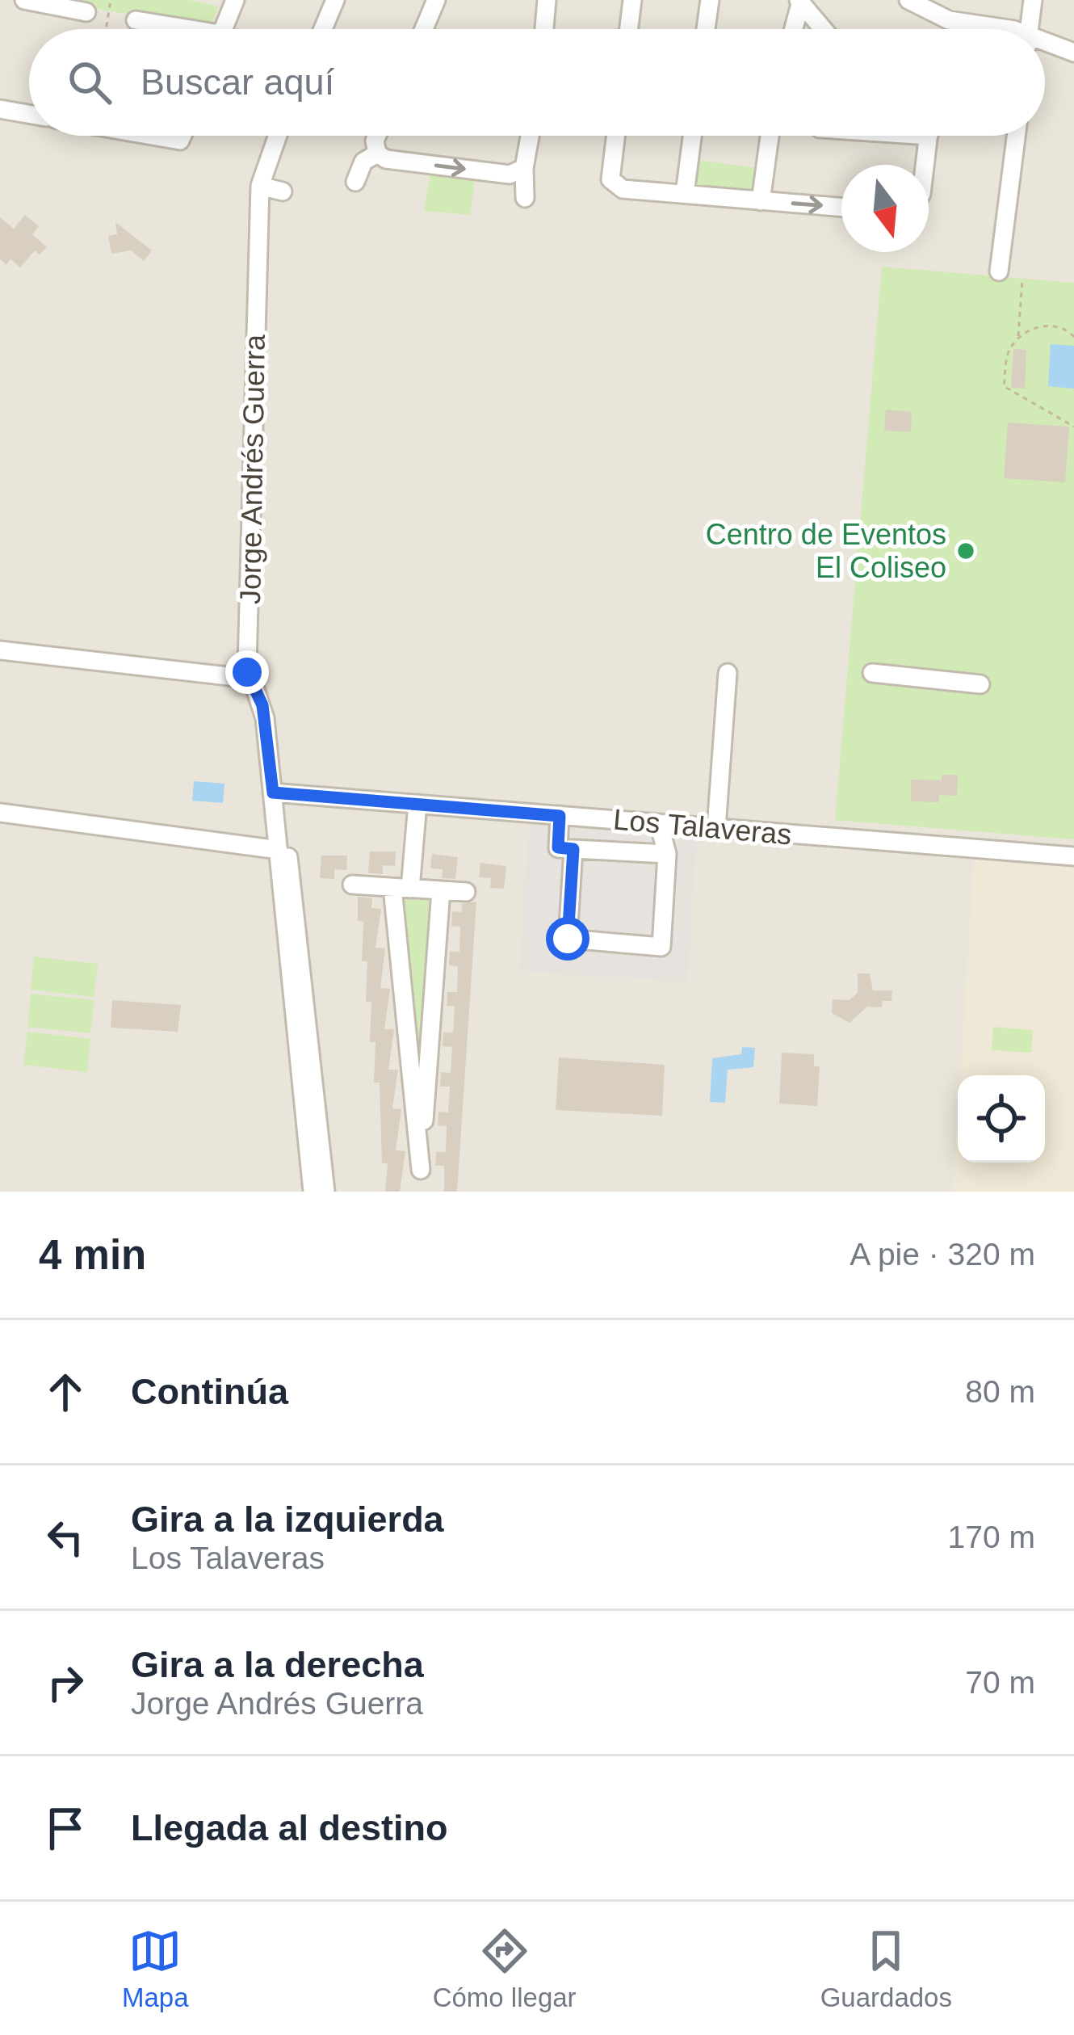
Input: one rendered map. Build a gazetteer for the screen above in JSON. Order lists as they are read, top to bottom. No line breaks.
{"streets":{"street":["Jorge Andrés Guerra","Los Talaveras"]},"crossings":[["Jorge Andrés Guerra","Los Talaveras"]],"places":["Centro de Eventos El Coliseo"],"north":"bottom","page":{"search":"Buscar aquí","heading":["4 min","A pie · 320 m"],"list":[["Continúa","80 m"],["Gira a la izquierda","Los Talaveras","170 m"],["Gira a la derecha","Jorge Andrés Guerra","70 m"],"Llegada al destino"],"nav":["Mapa","Cómo llegar","Guardados"]}}
